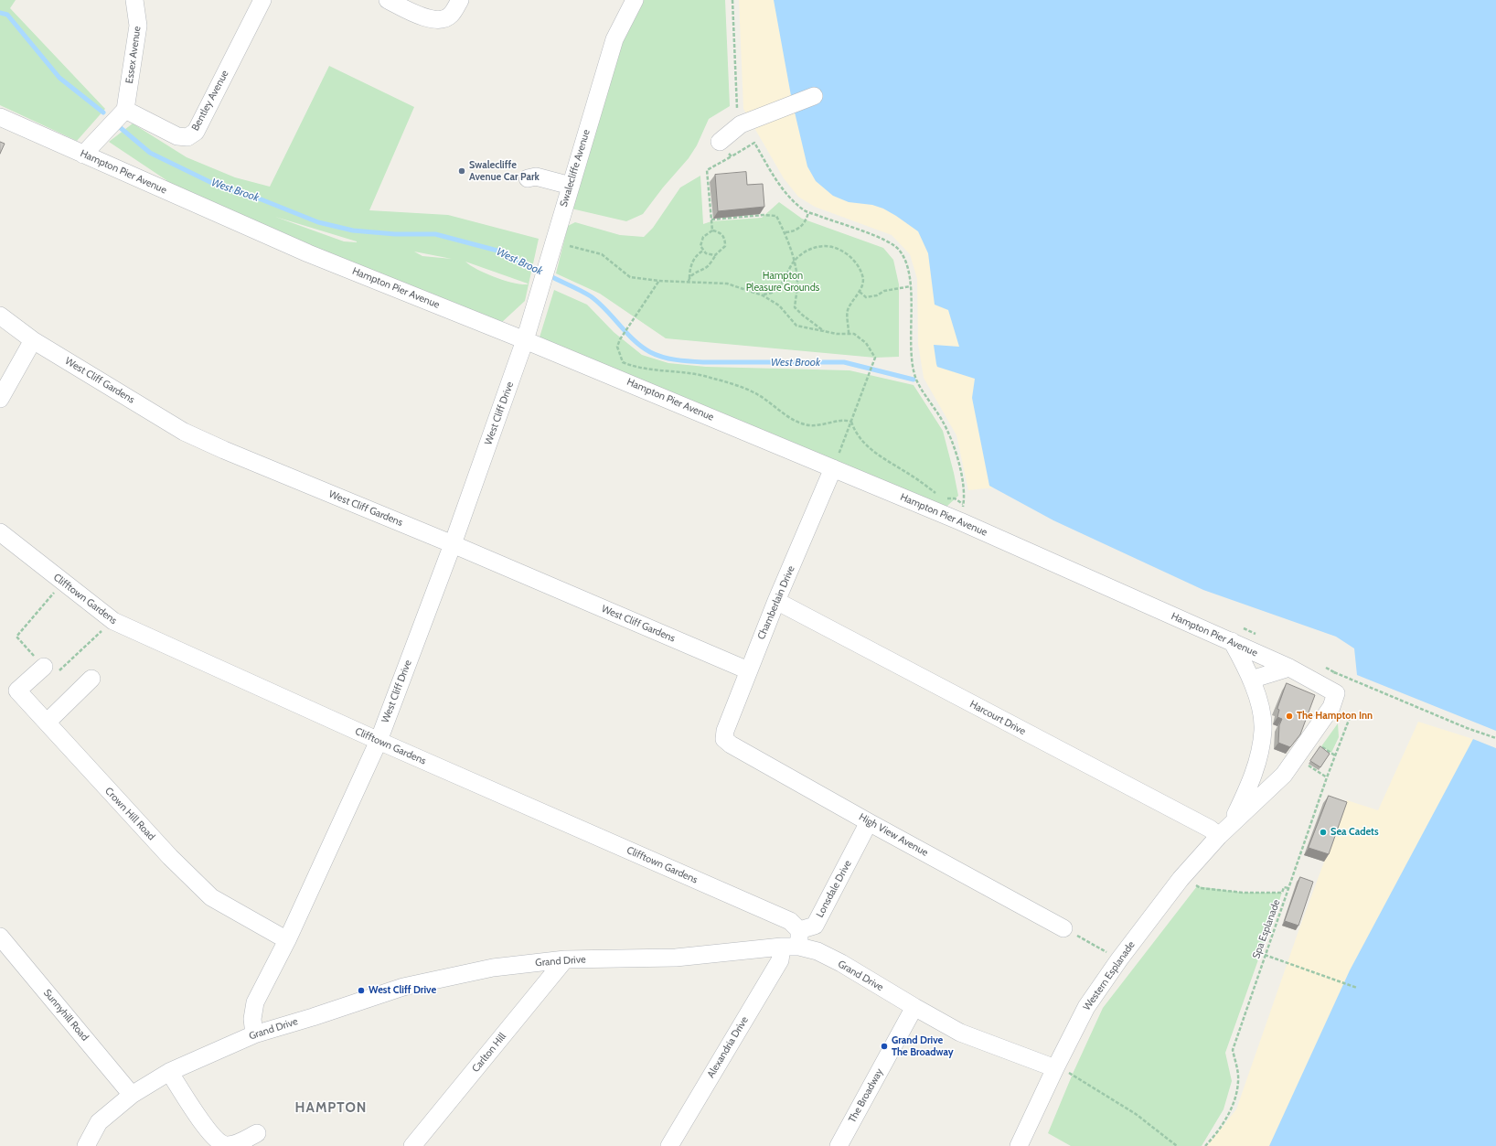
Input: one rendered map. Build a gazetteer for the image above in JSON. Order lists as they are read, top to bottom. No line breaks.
{"streets":{"street":["Essex Avenue","Bentley Avenue","Swalecliffe Avenue","Hampton Pier Avenue","West Cliff Gardens","West Cliff Drive","Clifftown Gardens","Chamberlain Drive","Harcourt Drive","Crown Hill Road","High View Avenue","Lonsdale Drive","Grand Drive","Western Esplanade","Sunnyhill Road","Alexandria Drive","Carlton Hill","The Broadway"],"path":["Spa Esplanade"]},"crossings":[["Essex Avenue","Bentley Avenue"],["Swalecliffe Avenue","Hampton Pier Avenue"],["Swalecliffe Avenue","West Cliff Drive"],["Hampton Pier Avenue","West Cliff Drive"],["Hampton Pier Avenue","Chamberlain Drive"],["Hampton Pier Avenue","Western Esplanade"],["West Cliff Gardens","West Cliff Drive"],["West Cliff Gardens","Chamberlain Drive"],["West Cliff Drive","Clifftown Gardens"],["West Cliff Drive","Crown Hill Road"],["West Cliff Drive","Grand Drive"],["Clifftown Gardens","Lonsdale Drive"],["Chamberlain Drive","Harcourt Drive"],["Chamberlain Drive","High View Avenue"],["Harcourt Drive","Western Esplanade"],["High View Avenue","Lonsdale Drive"],["Grand Drive","Western Esplanade"],["Grand Drive","Sunnyhill Road"],["Grand Drive","Alexandria Drive"],["Grand Drive","Carlton Hill"],["Grand Drive","The Broadway"]],"districts":["HAMPTON"],"water":["West Brook"],"parks":["Hampton Pleasure Grounds"],"places":["Swalecliffe Avenue Car Park","The Hampton Inn","Sea Cadets","West Cliff Drive","Grand Drive The Broadway"]}
